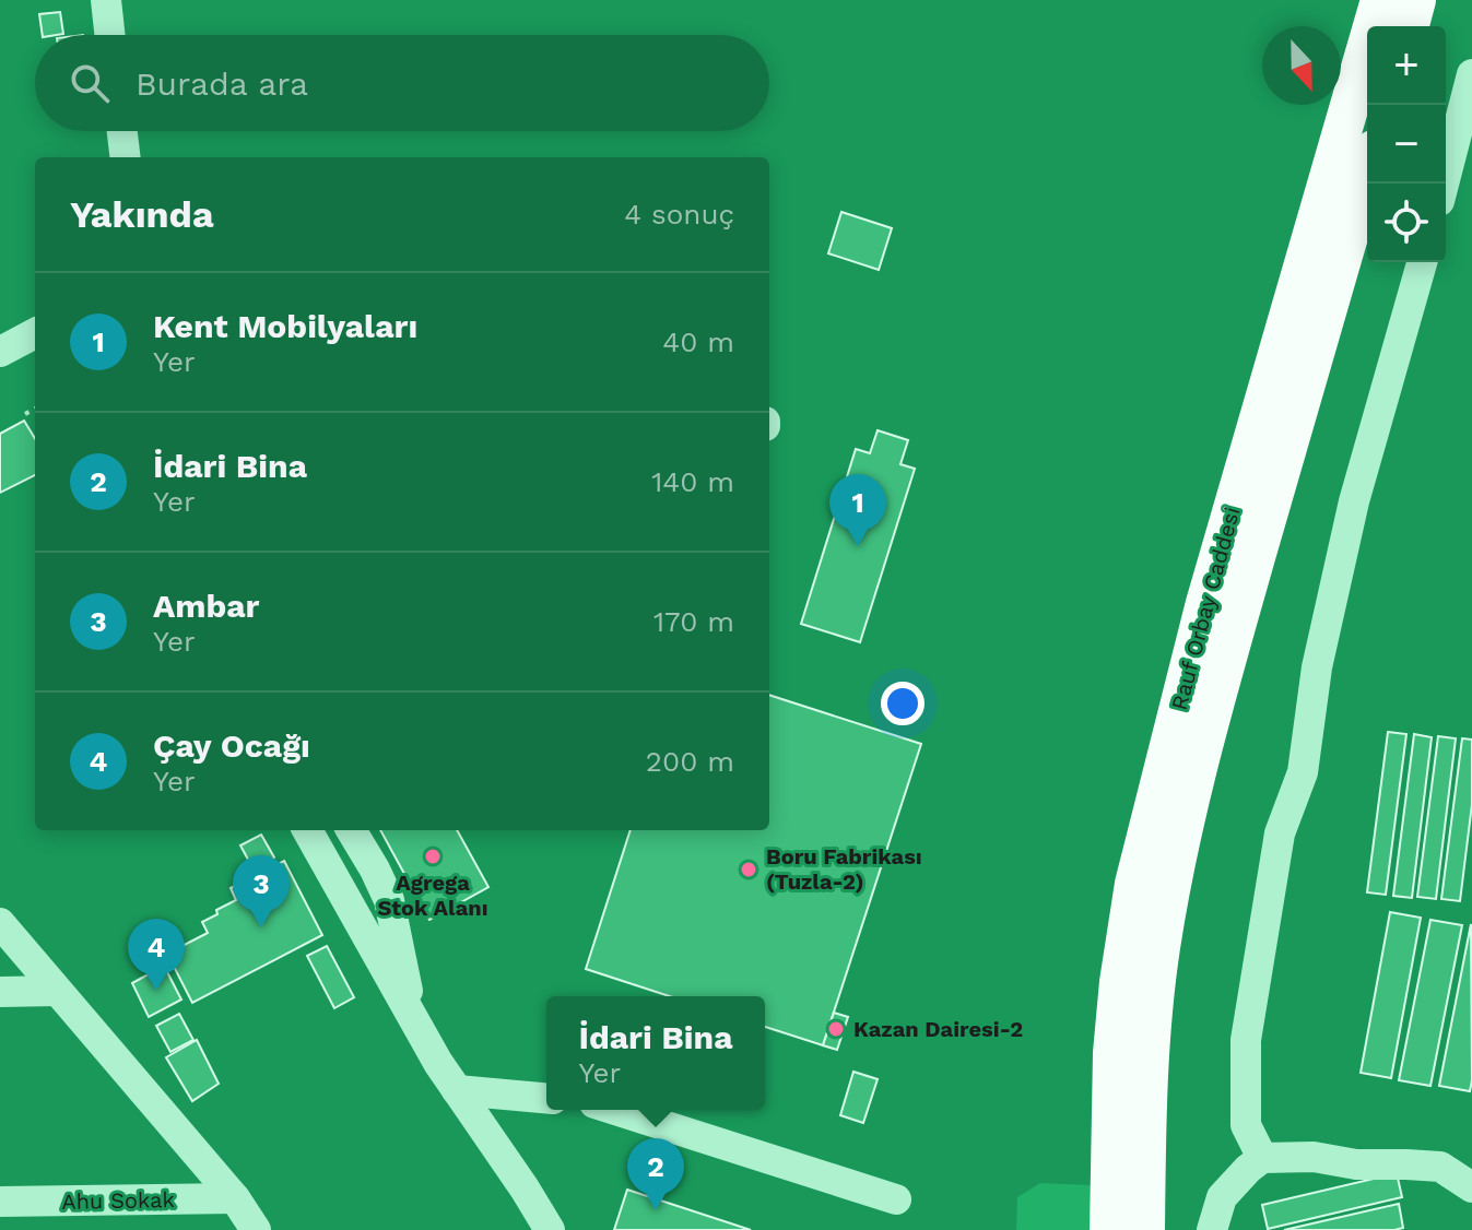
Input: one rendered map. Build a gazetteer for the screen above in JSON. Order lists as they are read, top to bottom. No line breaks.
{"streets":{"main road":["Rauf Orbay Caddesi"],"street":["Ahu Sokak"]},"places":["Agrega Stok Alanı","Boru Fabrikası (Tuzla-2)","Kazan Dairesi-2"],"north":"bottom","page":{"map_buttons":["+","−"],"search":"Burada ara","heading":["Yakında","4 sonuç"],"list":[{"mark":"1","name":"Kent Mobilyaları","note":"Yer","value":"40 m"},{"mark":"2","name":"İdari Bina","note":"Yer","value":"140 m"},{"mark":"3","name":"Ambar","note":"Yer","value":"170 m"},{"mark":"4","name":"Çay Ocağı","note":"Yer","value":"200 m"}],"pins":["1","3","4","2"],"popup":["İdari Bina","Yer"]}}
